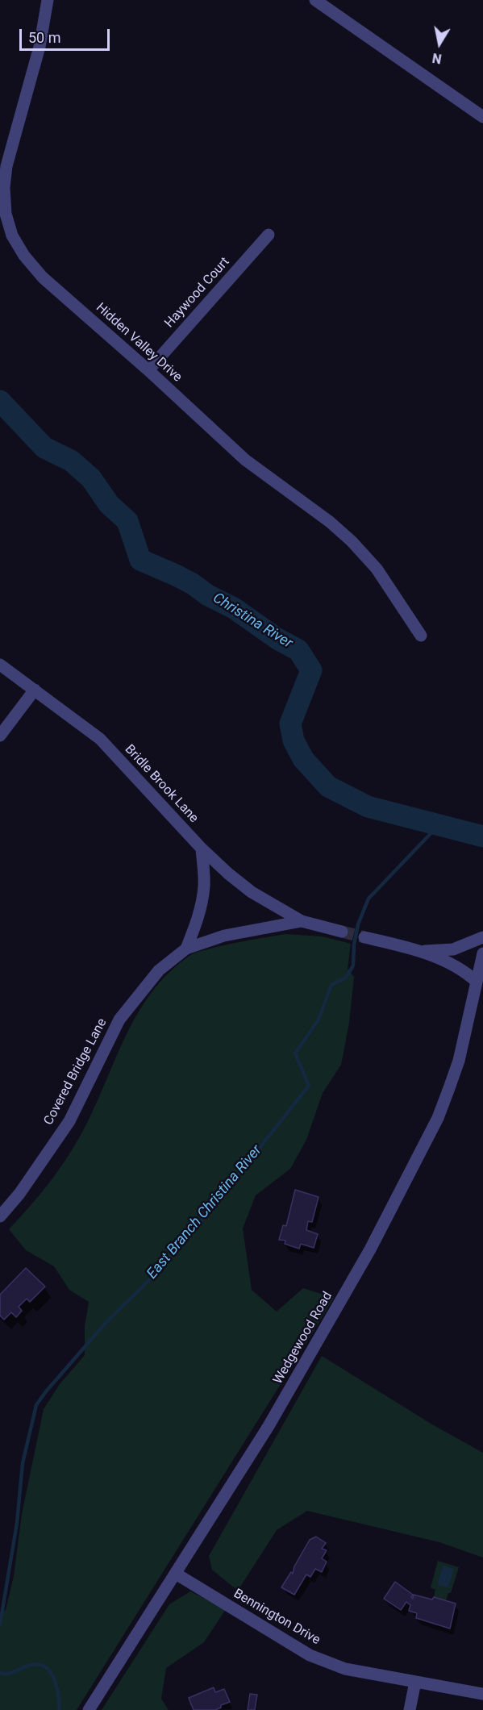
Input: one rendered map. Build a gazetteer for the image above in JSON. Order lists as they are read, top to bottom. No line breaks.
{"streets":{"street":["Haywood Court","Hidden Valley Drive","Bridle Brook Lane","Covered Bridge Lane","Wedgewood Road","Bennington Drive"]},"crossings":[["Haywood Court","Hidden Valley Drive"],["Bridle Brook Lane","Covered Bridge Lane"],["Wedgewood Road","Bennington Drive"]],"water":["Christina River","East Branch Christina River"],"scale_bar":"50 m","north":"bottom"}
